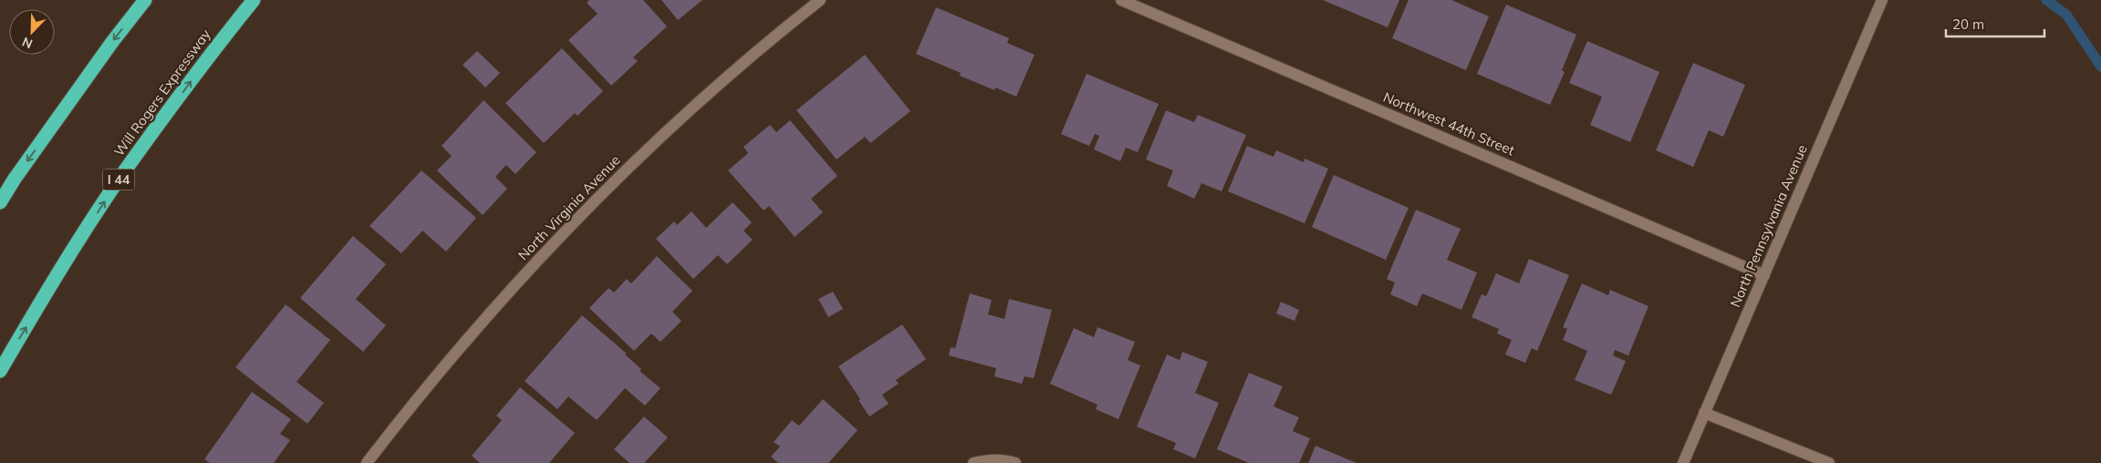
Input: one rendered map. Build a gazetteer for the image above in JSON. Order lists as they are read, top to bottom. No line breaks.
{"streets":{"highway":["Will Rogers Expressway","I 44"],"street":["Northwest 44th Street","North Virginia Avenue","North Pennsylvania Avenue"]},"crossings":[["Northwest 44th Street","North Pennsylvania Avenue"]],"scale_bar":"20 m","north":"bottom left"}
